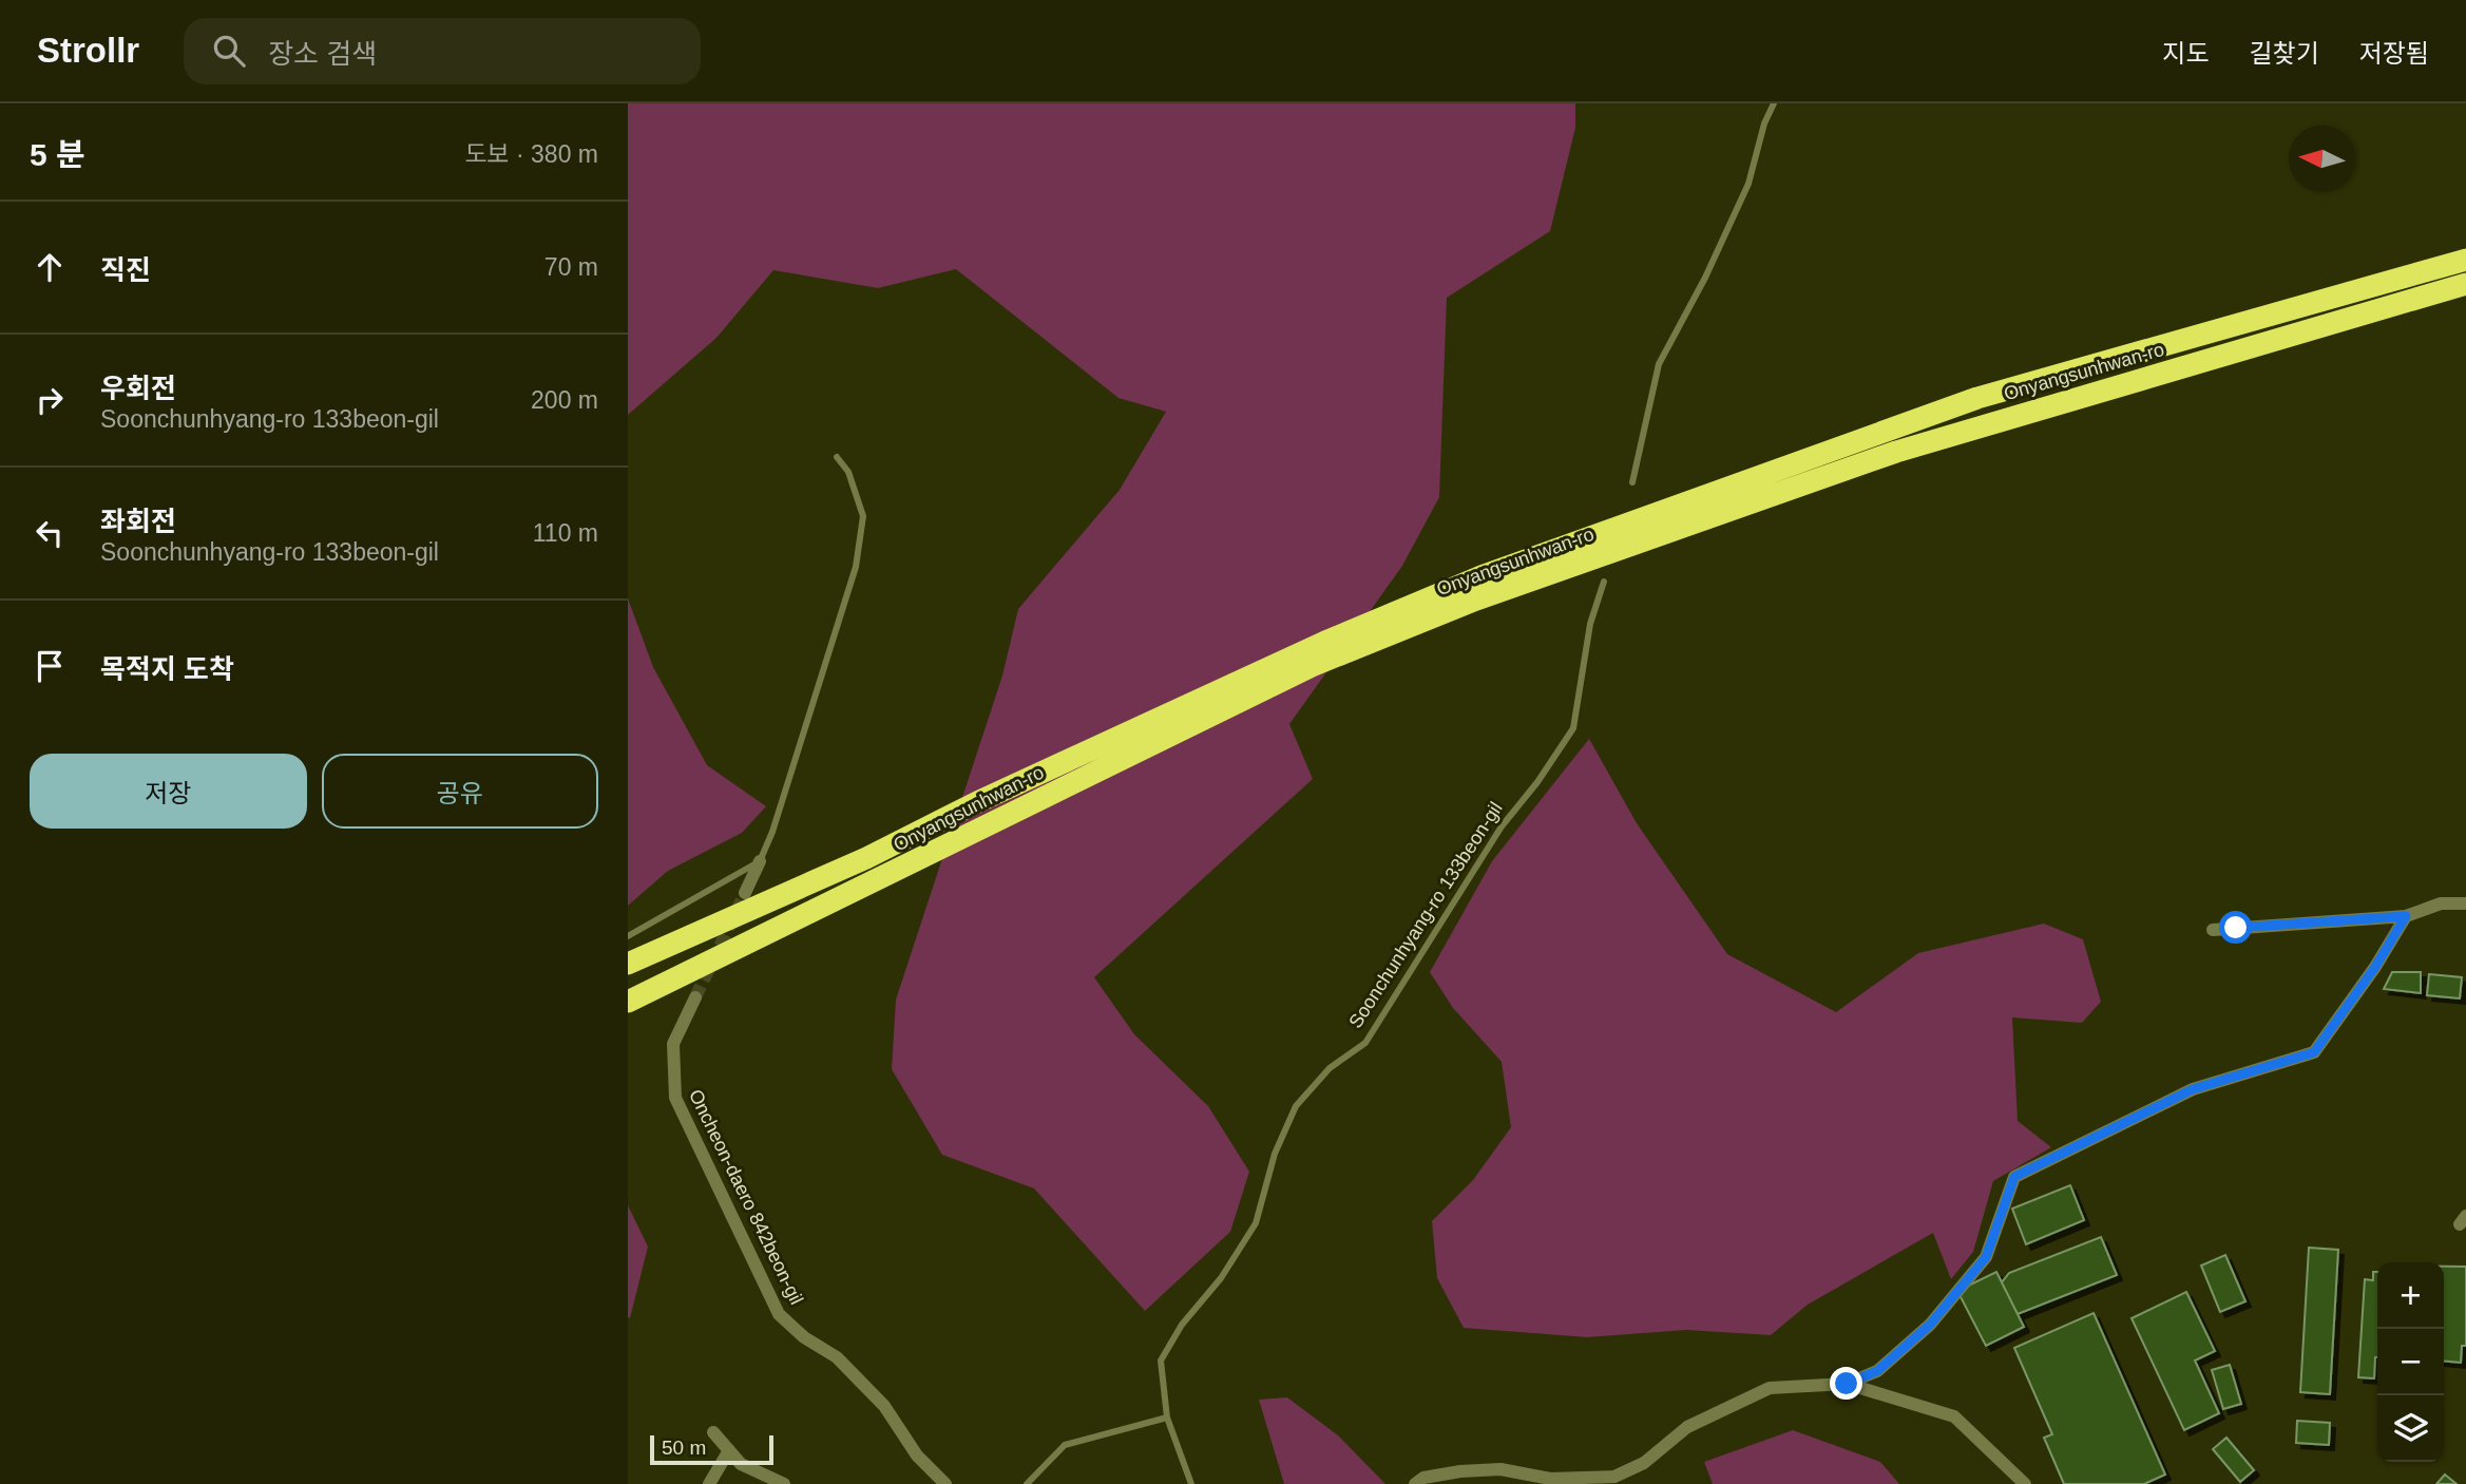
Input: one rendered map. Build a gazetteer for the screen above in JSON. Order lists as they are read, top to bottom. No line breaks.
{"streets":{"highway":["Onyangsunhwan-ro"],"street":["Oncheon-daero 842beon-gil"],"lane":["Soonchunhyang-ro 133beon-gil"]},"scale_bar":"50 m","north":"left","page":{"header":"Strollr","search":"장소 검색","nav":["지도","길찾기","저장됨"],"heading":["5 분","도보 · 380 m"],"list":[["직진","70 m"],["우회전","Soonchunhyang-ro 133beon-gil","200 m"],["좌회전","Soonchunhyang-ro 133beon-gil","110 m"],"목적지 도착"],"buttons":["저장","공유"],"map_buttons":["+","−"],"scale":"50 m"}}
